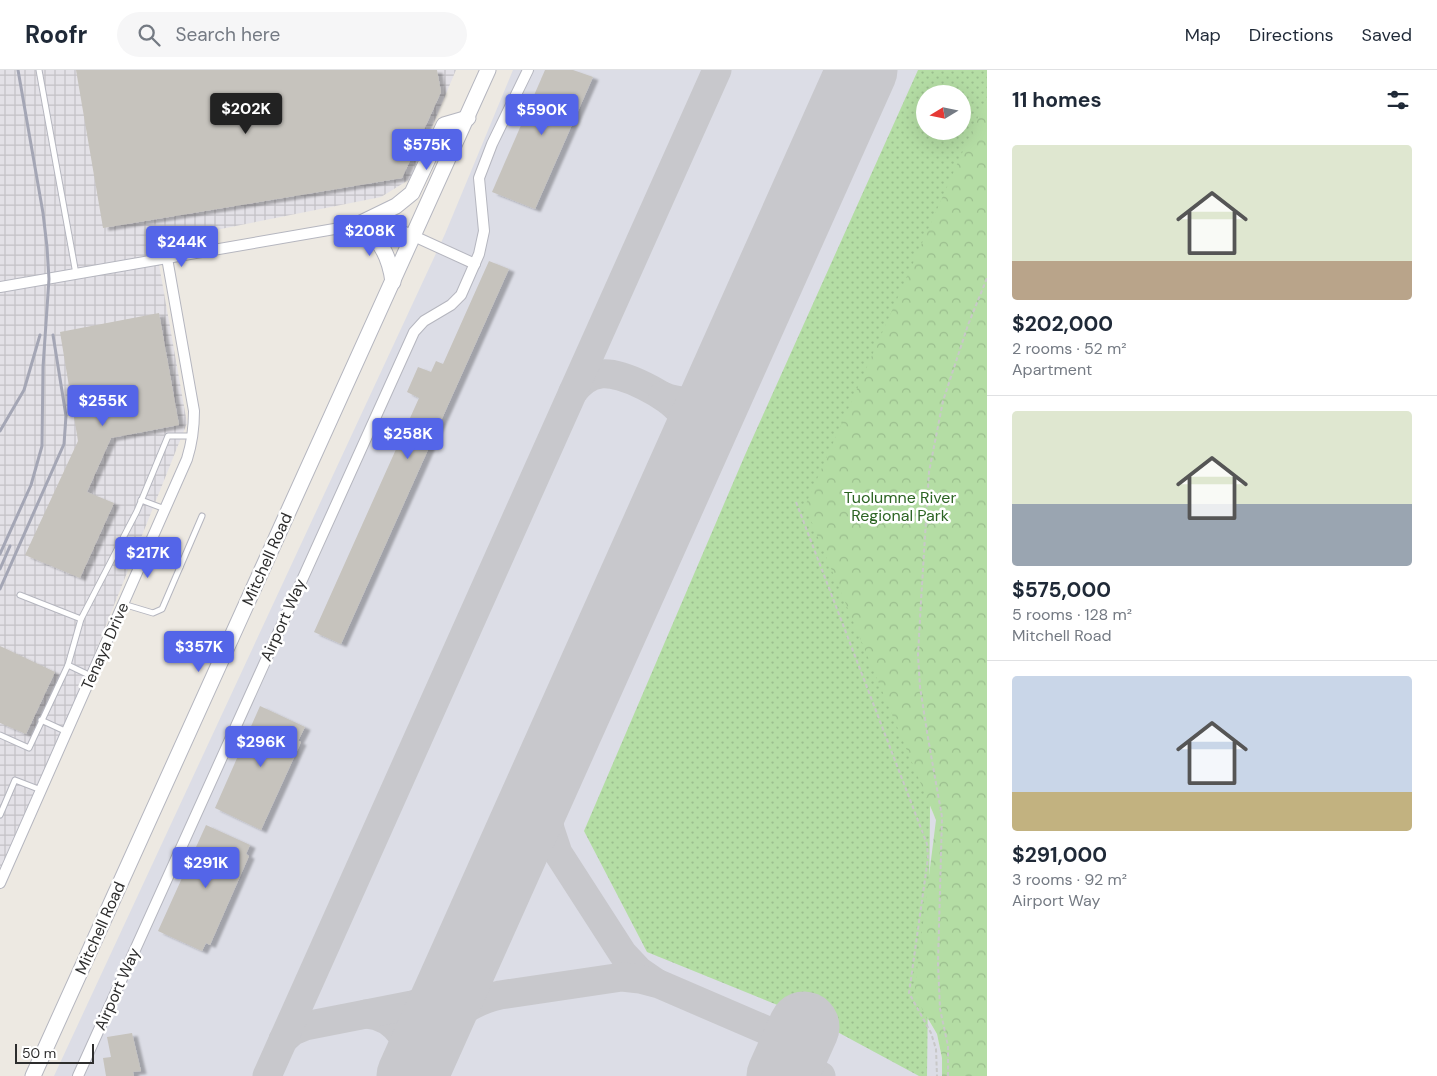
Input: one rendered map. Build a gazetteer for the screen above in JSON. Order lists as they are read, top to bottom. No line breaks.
{"streets":{"main road":["Mitchell Road"],"street":["Airport Way","Tenaya Drive"]},"parks":["Tuolumne River Regional Park"],"scale_bar":"50 m","north":"left","page":{"header":"Roofr","search":"Search here","nav":["Map","Directions","Saved"],"heading":"11 homes","price":["$202K","$590K","$575K","$208K","$244K","$255K","$258K","$217K","$357K","$296K","$291K"],"list":[{"name":"$202,000","note":"2 rooms · 52 m² · Apartment"},{"name":"$575,000","note":"5 rooms · 128 m² · Mitchell Road"},{"name":"$291,000","note":"3 rooms · 92 m² · Airport Way"}],"scale":"50 m"}}
